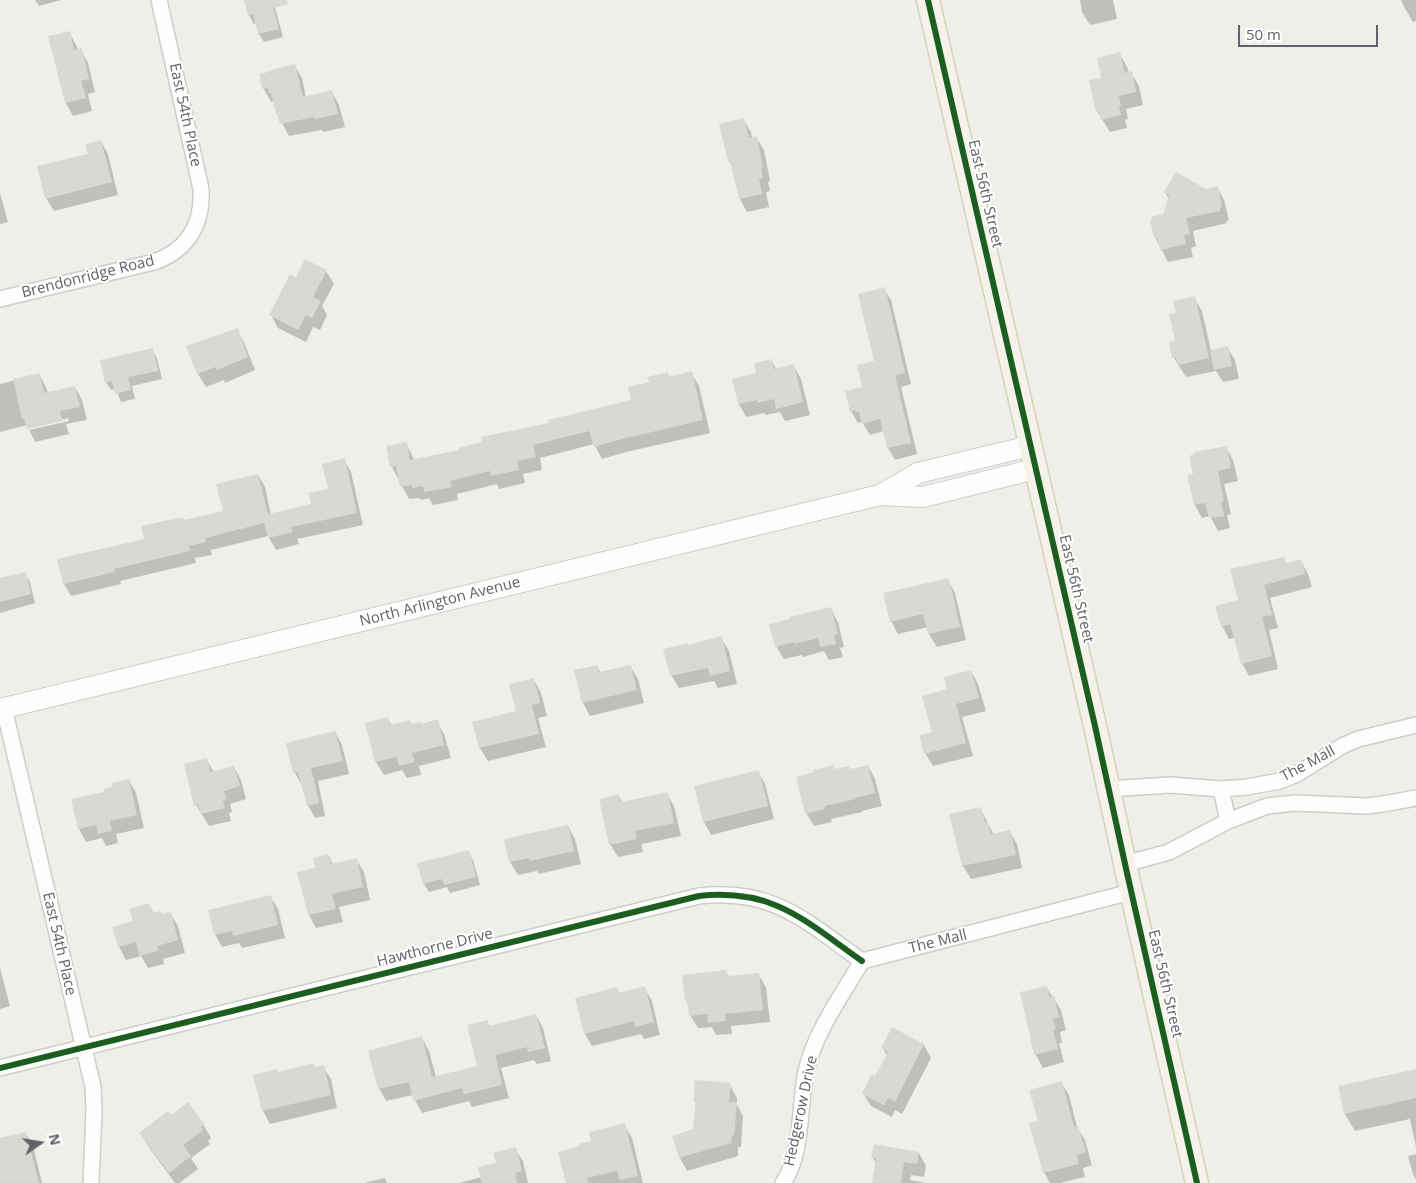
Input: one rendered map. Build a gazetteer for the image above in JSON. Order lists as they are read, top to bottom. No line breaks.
{"streets":{"main road":["East 56th Street","North Arlington Avenue"],"street":["East 54th Place","Brendonridge Road","The Mall","Hawthorne Drive","Hedgerow Drive"]},"crossings":[["East 54th Place","Brendonridge Road"],["East 54th Place","North Arlington Avenue"],["East 54th Place","Hawthorne Drive"],["East 56th Street","North Arlington Avenue"],["East 56th Street","The Mall"],["The Mall","Hawthorne Drive"],["The Mall","Hedgerow Drive"],["Hawthorne Drive","Hedgerow Drive"]],"scale_bar":"50 m","north":"right"}
